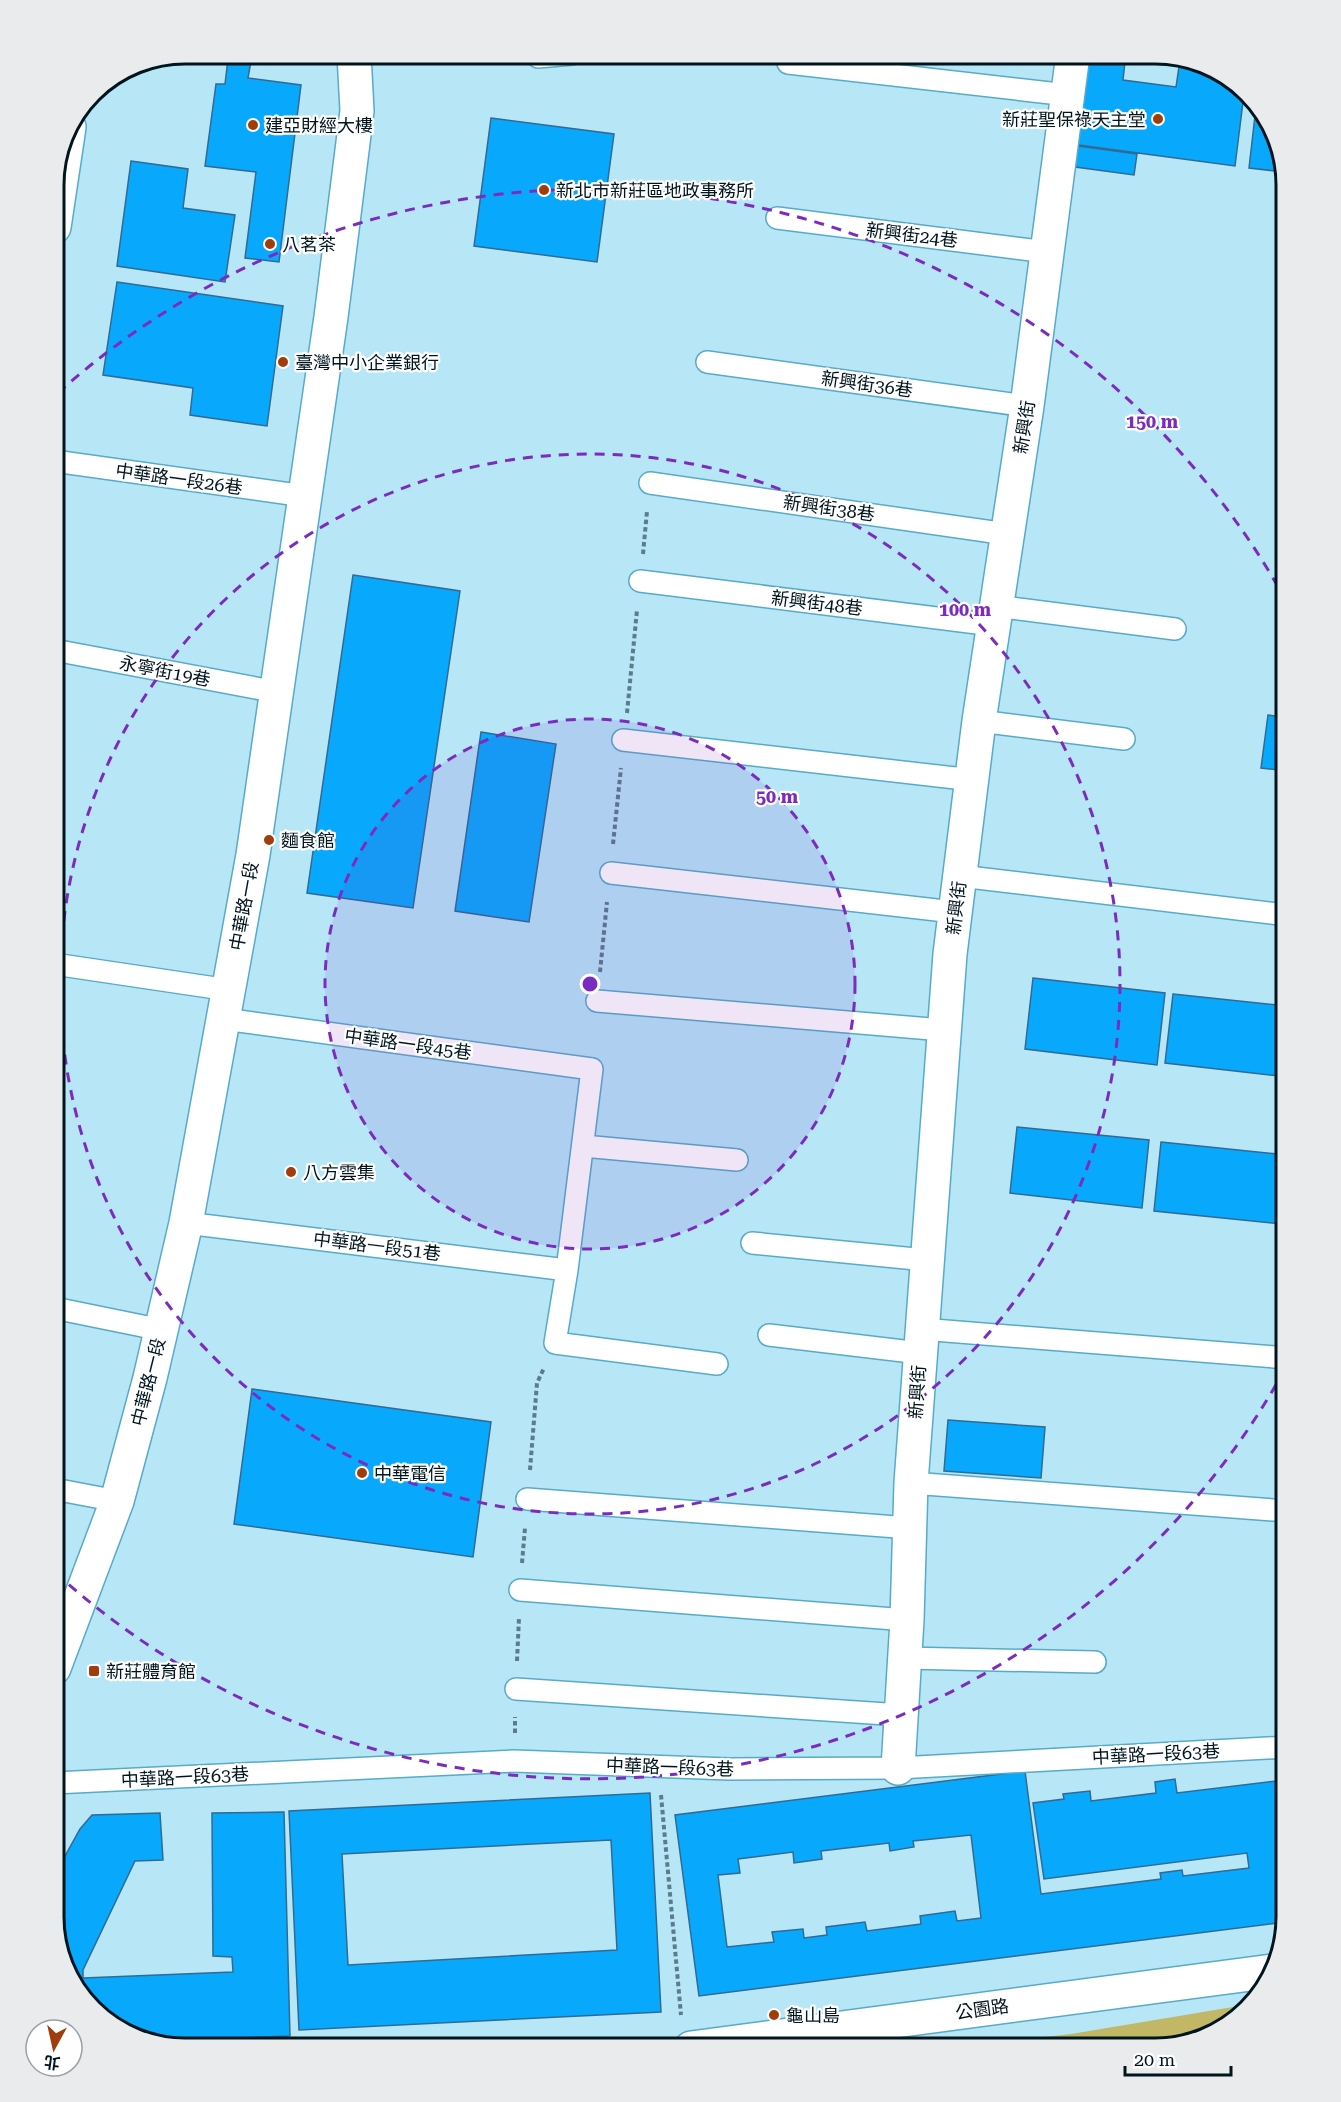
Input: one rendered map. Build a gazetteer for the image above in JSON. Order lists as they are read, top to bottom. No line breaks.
{"streets":{"street":["新興街","中華路一段","公園路"],"lane":["新興街24巷","新興街36巷","中華路一段26巷","新興街38巷","新興街48巷","永寧街19巷","中華路一段45巷","中華路一段51巷","中華路一段63巷"]},"crossings":[["新興街24巷","新興街"],["新興街36巷","新興街"],["新興街","新興街38巷"],["新興街","新興街48巷"],["新興街","中華路一段63巷"],["中華路一段26巷","中華路一段"],["永寧街19巷","中華路一段"],["中華路一段","中華路一段45巷"],["中華路一段","中華路一段51巷"]],"places":{"other":["新莊聖保祿天主堂","建亞財經大樓","新北市新莊區地政事務所","八茗茶","臺灣中小企業銀行","麵食館","八方雲集","中華電信","龜山島"],"transit":["新莊體育館"]},"scale_bar":"20 m","north":"bottom","rings":["150 m","100 m","50 m"]}
